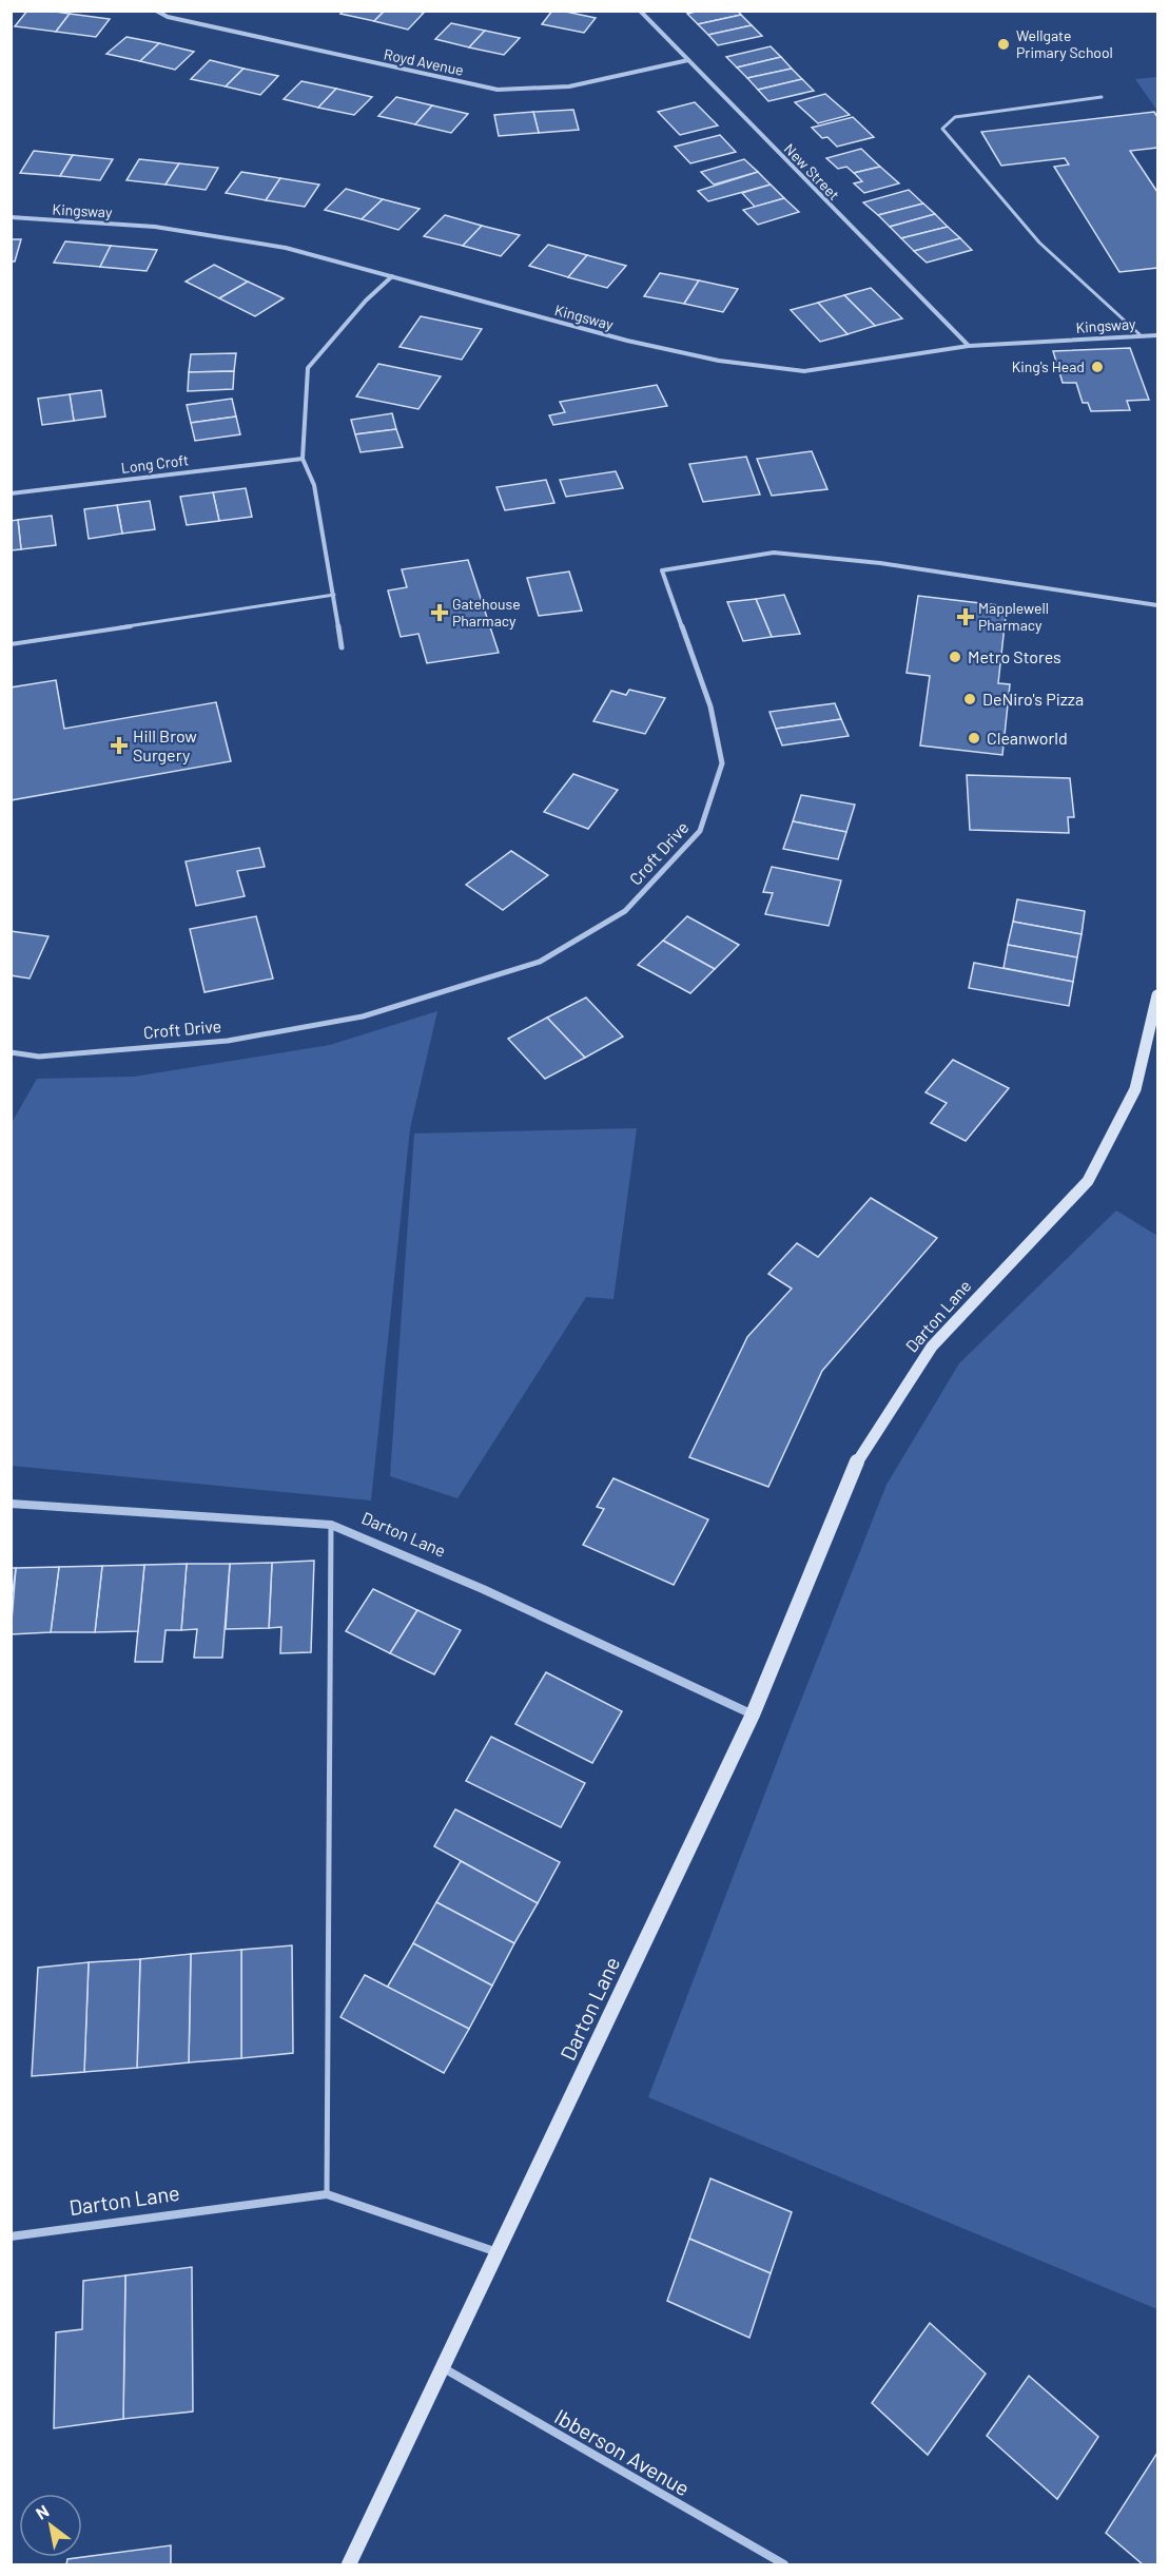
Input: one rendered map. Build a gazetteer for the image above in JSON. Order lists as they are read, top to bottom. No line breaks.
{"streets":{"main road":["Darton Lane"],"street":["Royd Avenue","New Street","Kingsway","Long Croft","Croft Drive","Ibberson Avenue"]},"crossings":[["Royd Avenue","New Street"],["New Street","Kingsway"],["Darton Lane","Ibberson Avenue"]],"places":{"other":["Wellgate Primary School","King's Head","Metro Stores","DeNiro's Pizza","Cleanworld"],"health":["Gatehouse Pharmacy","Mapplewell Pharmacy","Hill Brow Surgery"]},"north":"top left"}
